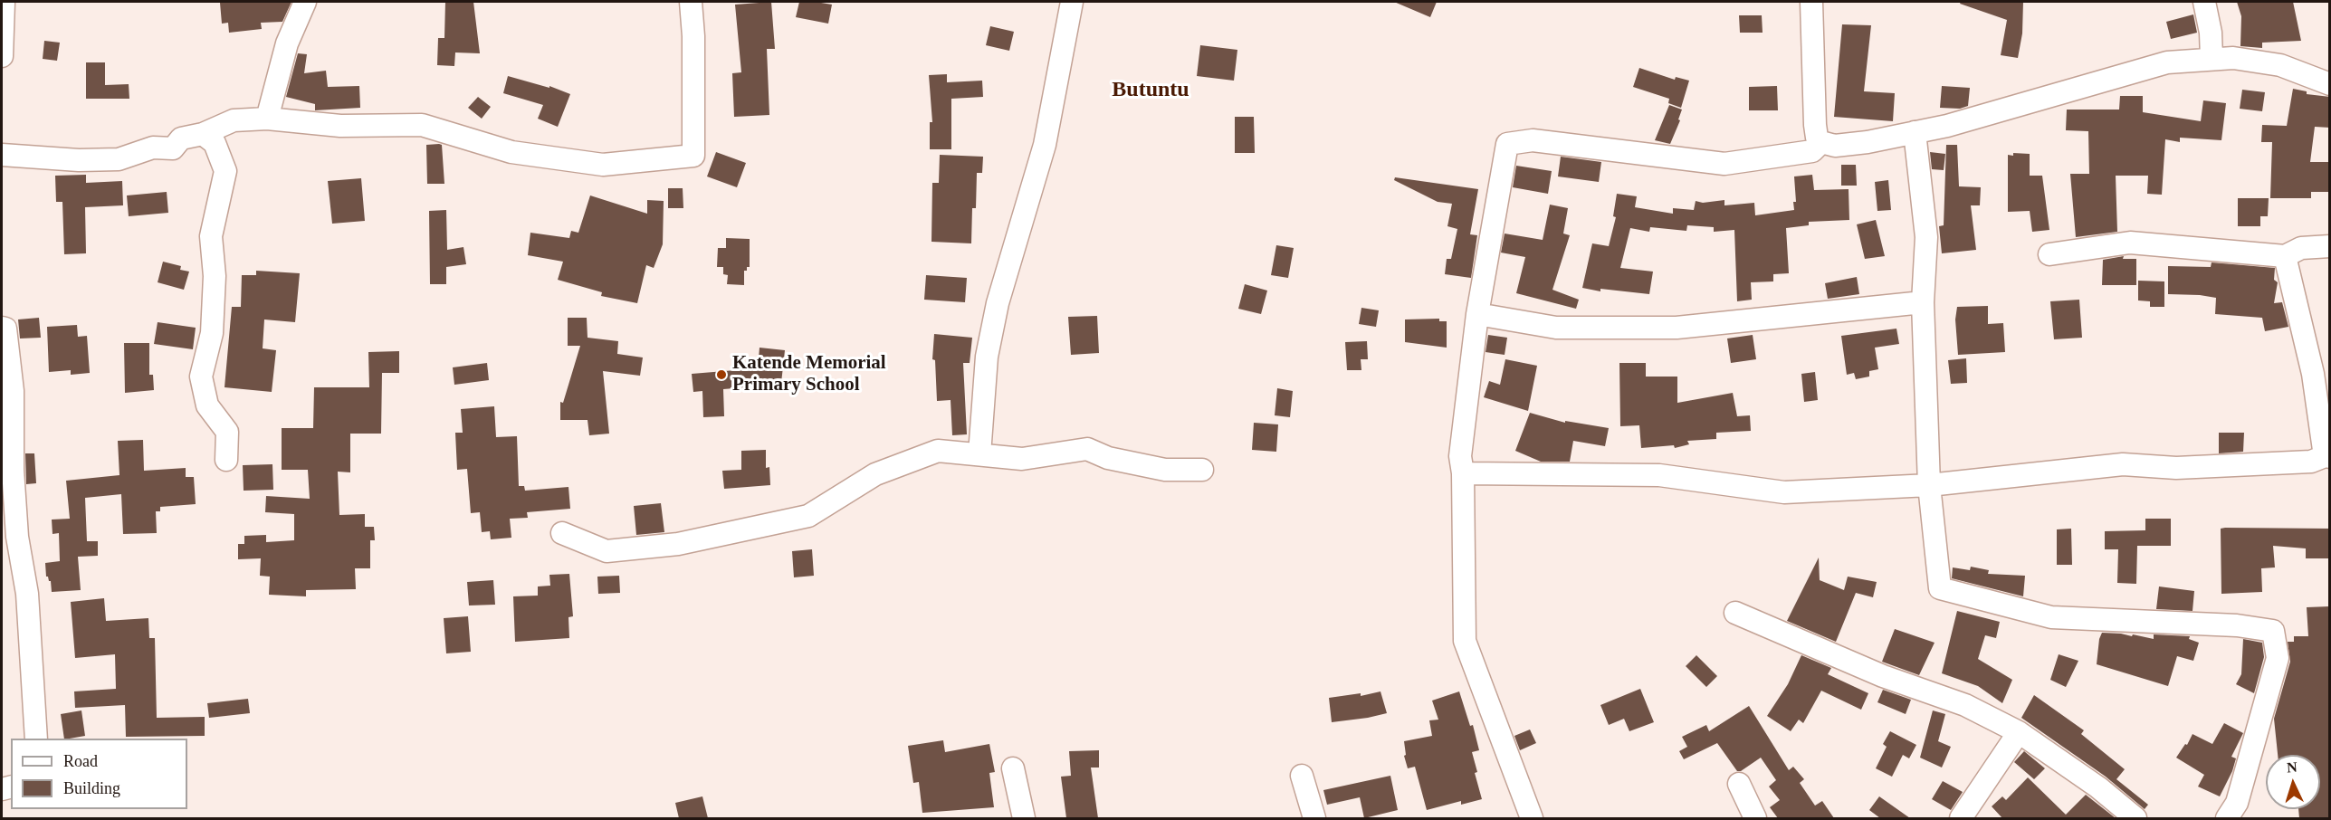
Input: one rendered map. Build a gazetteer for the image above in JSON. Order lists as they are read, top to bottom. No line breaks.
{"districts":["Butuntu"],"places":["Katende Memorial Primary School"],"legend":["Road","Building"],"north":"top"}
